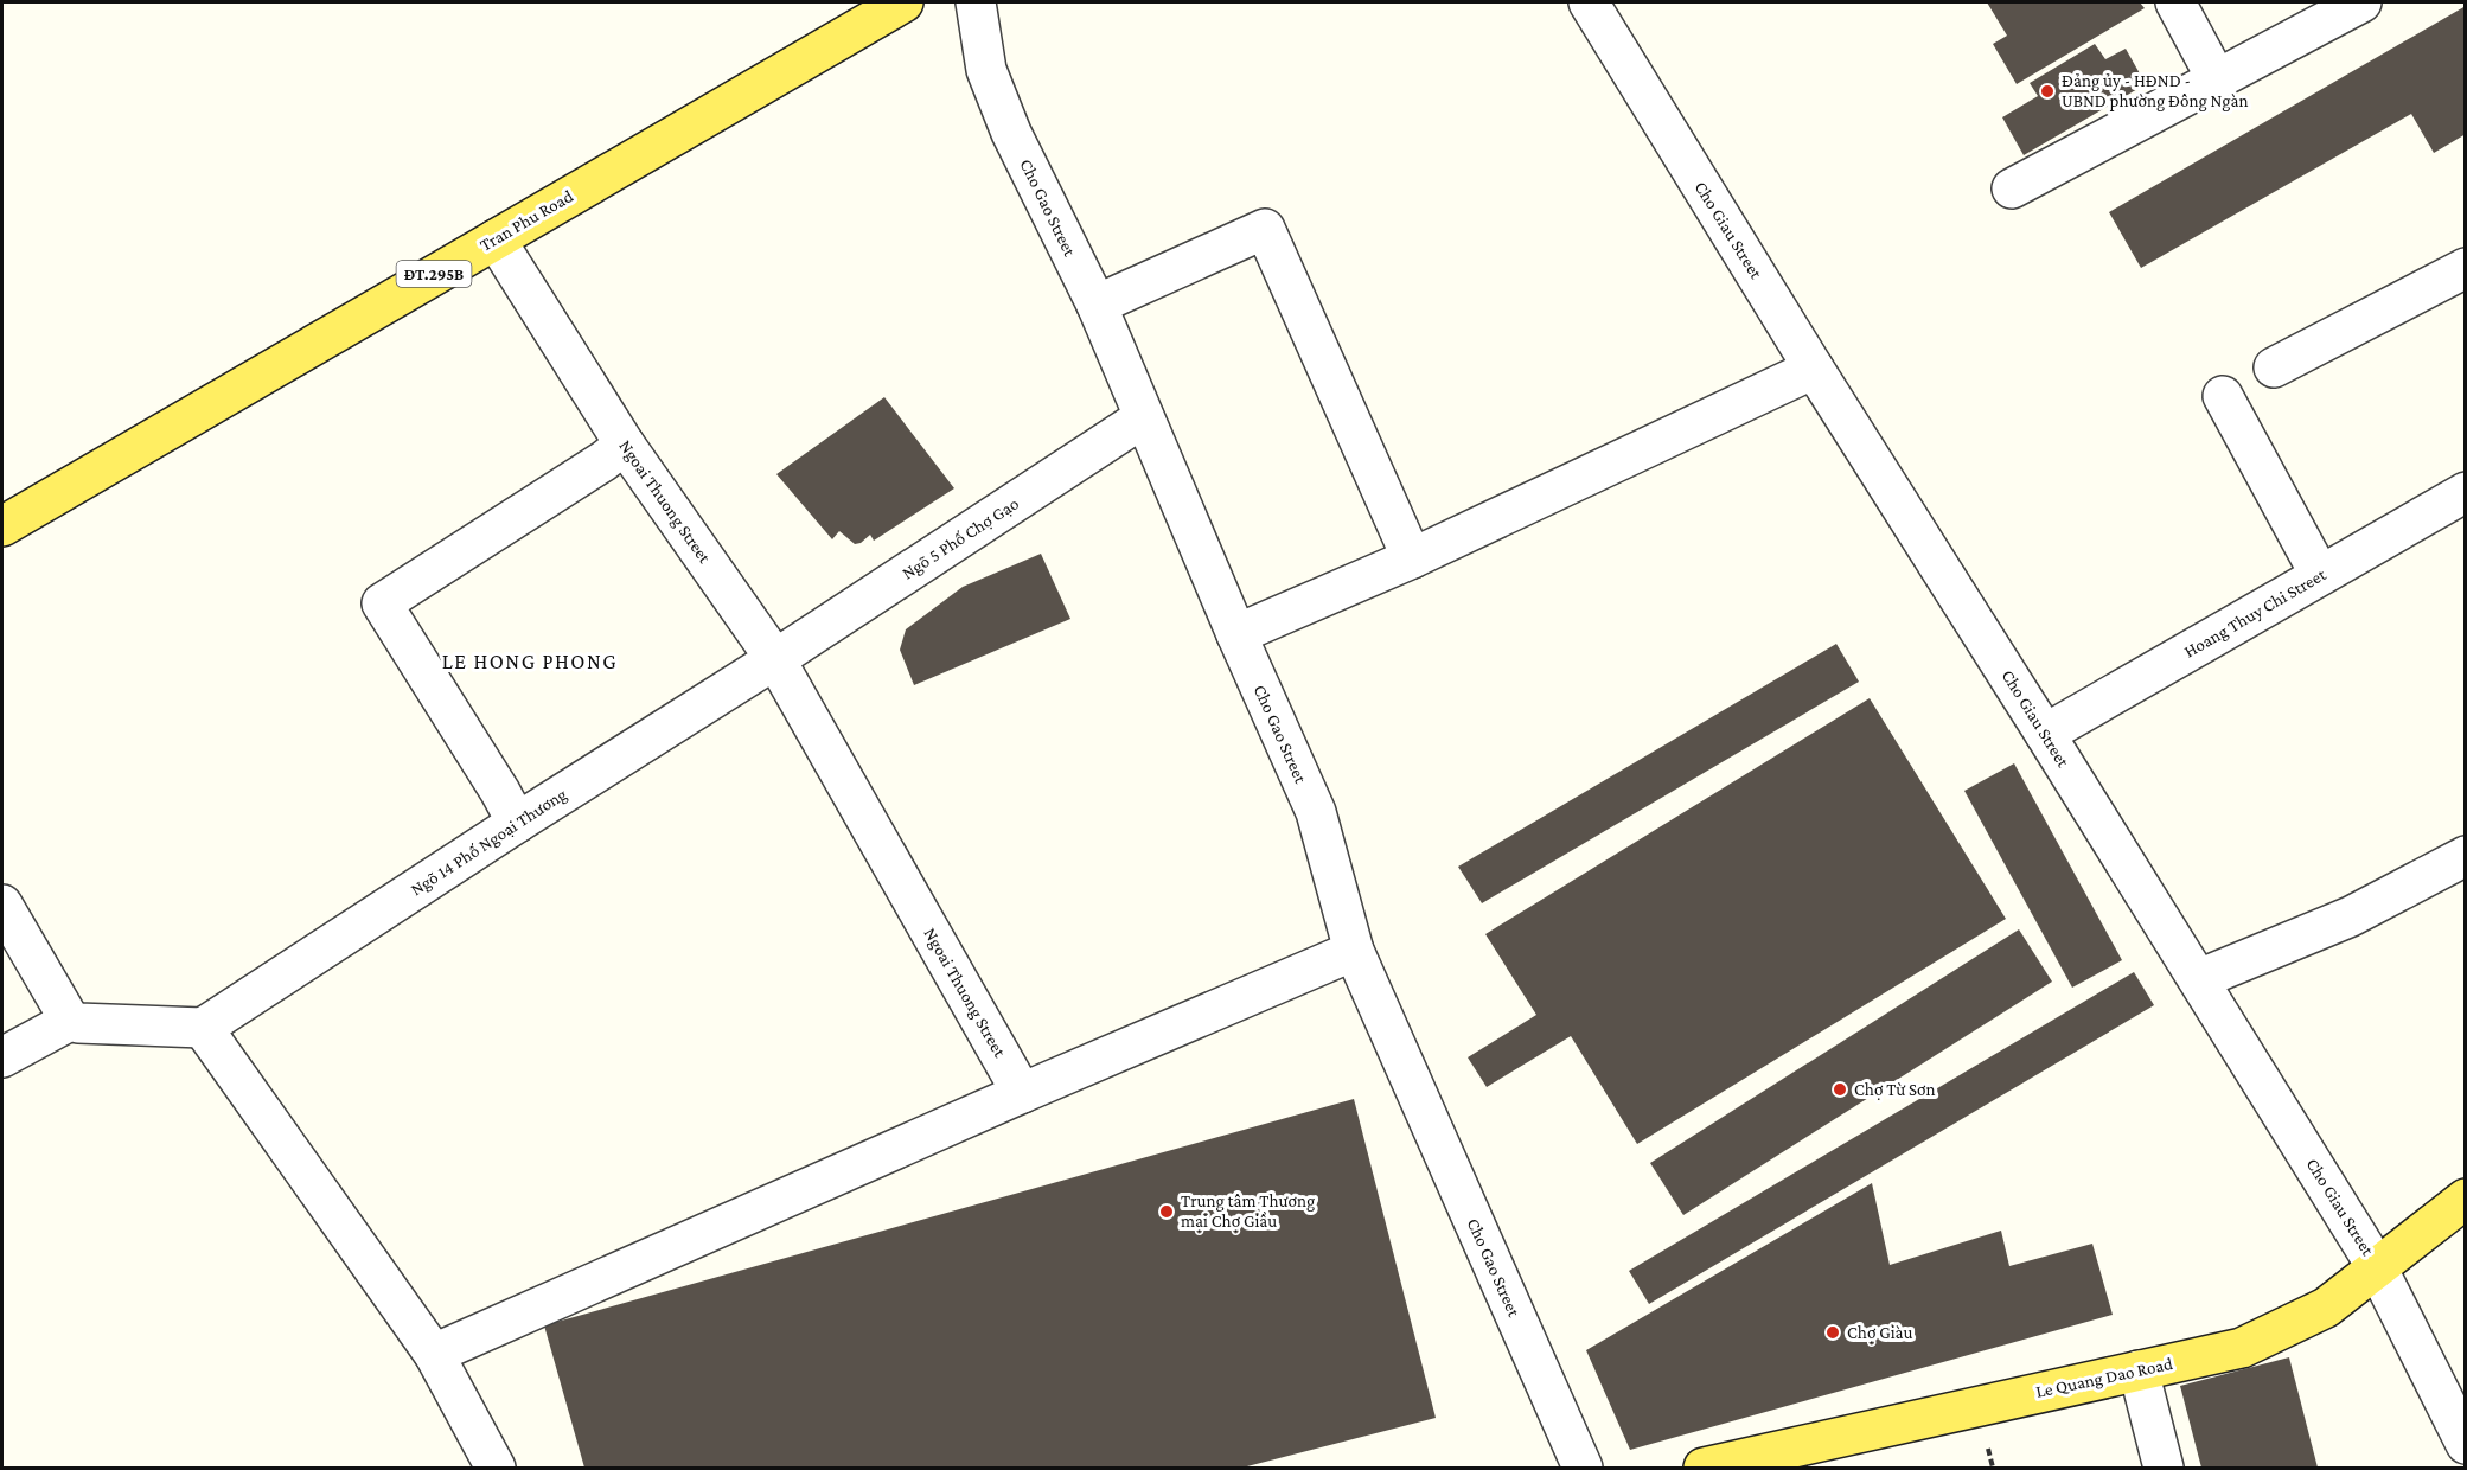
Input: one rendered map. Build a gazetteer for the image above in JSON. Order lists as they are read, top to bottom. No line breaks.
{"streets":{"main road":["Tran Phu Road","ĐT.295B","Le Quang Dao Road"],"street":["Cho Gao Street","Cho Giau Street","Ngoai Thuong Street","Ngõ 5 Phố Chợ Gạo","Hoang Thuy Chi Street","Ngõ 14 Phố Ngoại Thương"]},"crossings":[["Cho Gao Street","Ngõ 5 Phố Chợ Gạo"],["Tran Phu Road","Ngoai Thuong Street"],["Cho Giau Street","Hoang Thuy Chi Street"],["Cho Giau Street","Le Quang Dao Road"],["Ngoai Thuong Street","Ngõ 5 Phố Chợ Gạo"],["Ngoai Thuong Street","Ngõ 14 Phố Ngoại Thương"],["Ngõ 5 Phố Chợ Gạo","Ngõ 14 Phố Ngoại Thương"]],"districts":["LE HONG PHONG"],"places":["Đảng ủy - HĐND - UBND phường Đông Ngàn","Chợ Từ Sơn","Trung tâm Thương mại Chợ Giầu","Chợ Giàu"]}
